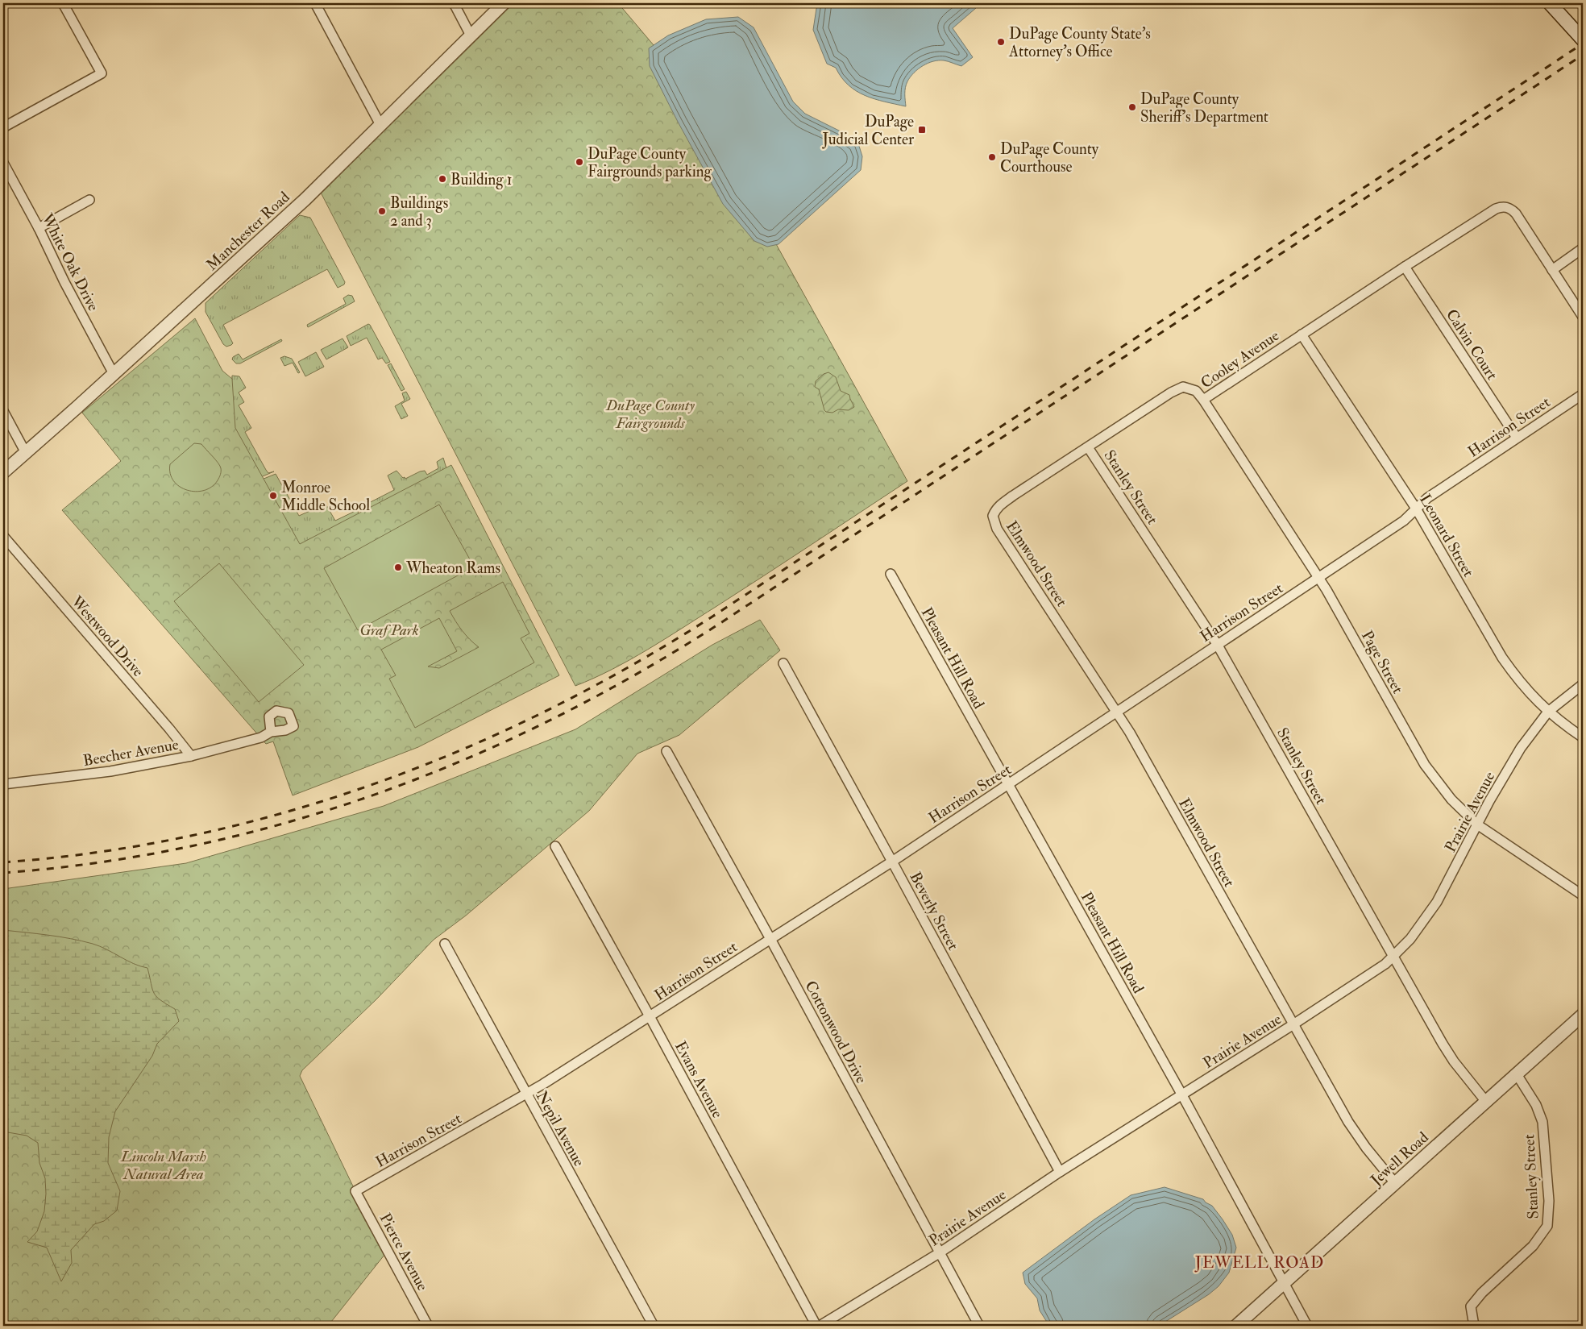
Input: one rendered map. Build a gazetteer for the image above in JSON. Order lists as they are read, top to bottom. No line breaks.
{"streets":{"street":["Manchester Road","White Oak Drive","Calvin Court","Cooley Avenue","Harrison Street","Stanley Street","Leonard Street","Elmwood Street","Westwood Drive","Pleasant Hill Road","Page Street","Beecher Avenue","Prairie Avenue","Beverly Street","Cottonwood Drive","Evans Avenue","Nepil Avenue","Jewell Road","Pierce Avenue"]},"crossings":[["Manchester Road","White Oak Drive"],["Calvin Court","Cooley Avenue"],["Calvin Court","Harrison Street"],["Cooley Avenue","Stanley Street"],["Cooley Avenue","Leonard Street"],["Cooley Avenue","Elmwood Street"],["Cooley Avenue","Page Street"],["Harrison Street","Stanley Street"],["Harrison Street","Leonard Street"],["Harrison Street","Elmwood Street"],["Harrison Street","Pleasant Hill Road"],["Harrison Street","Page Street"],["Harrison Street","Beverly Street"],["Harrison Street","Cottonwood Drive"],["Harrison Street","Evans Avenue"],["Harrison Street","Nepil Avenue"],["Harrison Street","Pierce Avenue"],["Stanley Street","Prairie Avenue"],["Stanley Street","Jewell Road"],["Leonard Street","Prairie Avenue"],["Elmwood Street","Prairie Avenue"],["Elmwood Street","Jewell Road"],["Westwood Drive","Beecher Avenue"],["Pleasant Hill Road","Prairie Avenue"],["Pleasant Hill Road","Jewell Road"],["Page Street","Prairie Avenue"],["Prairie Avenue","Beverly Street"],["Prairie Avenue","Cottonwood Drive"]],"districts":["JEWELL ROAD"],"parks":["DuPage County Fairgrounds","Graf Park","Lincoln Marsh Natural Area"],"places":{"other":["DuPage County State's Attorney's Office","DuPage County Sheriff's Department","DuPage County Courthouse","DuPage County Fairgrounds parking","Building 1","Buildings 2 and 3","Monroe Middle School","Wheaton Rams"],"transit":["DuPage Judicial Center"]}}
